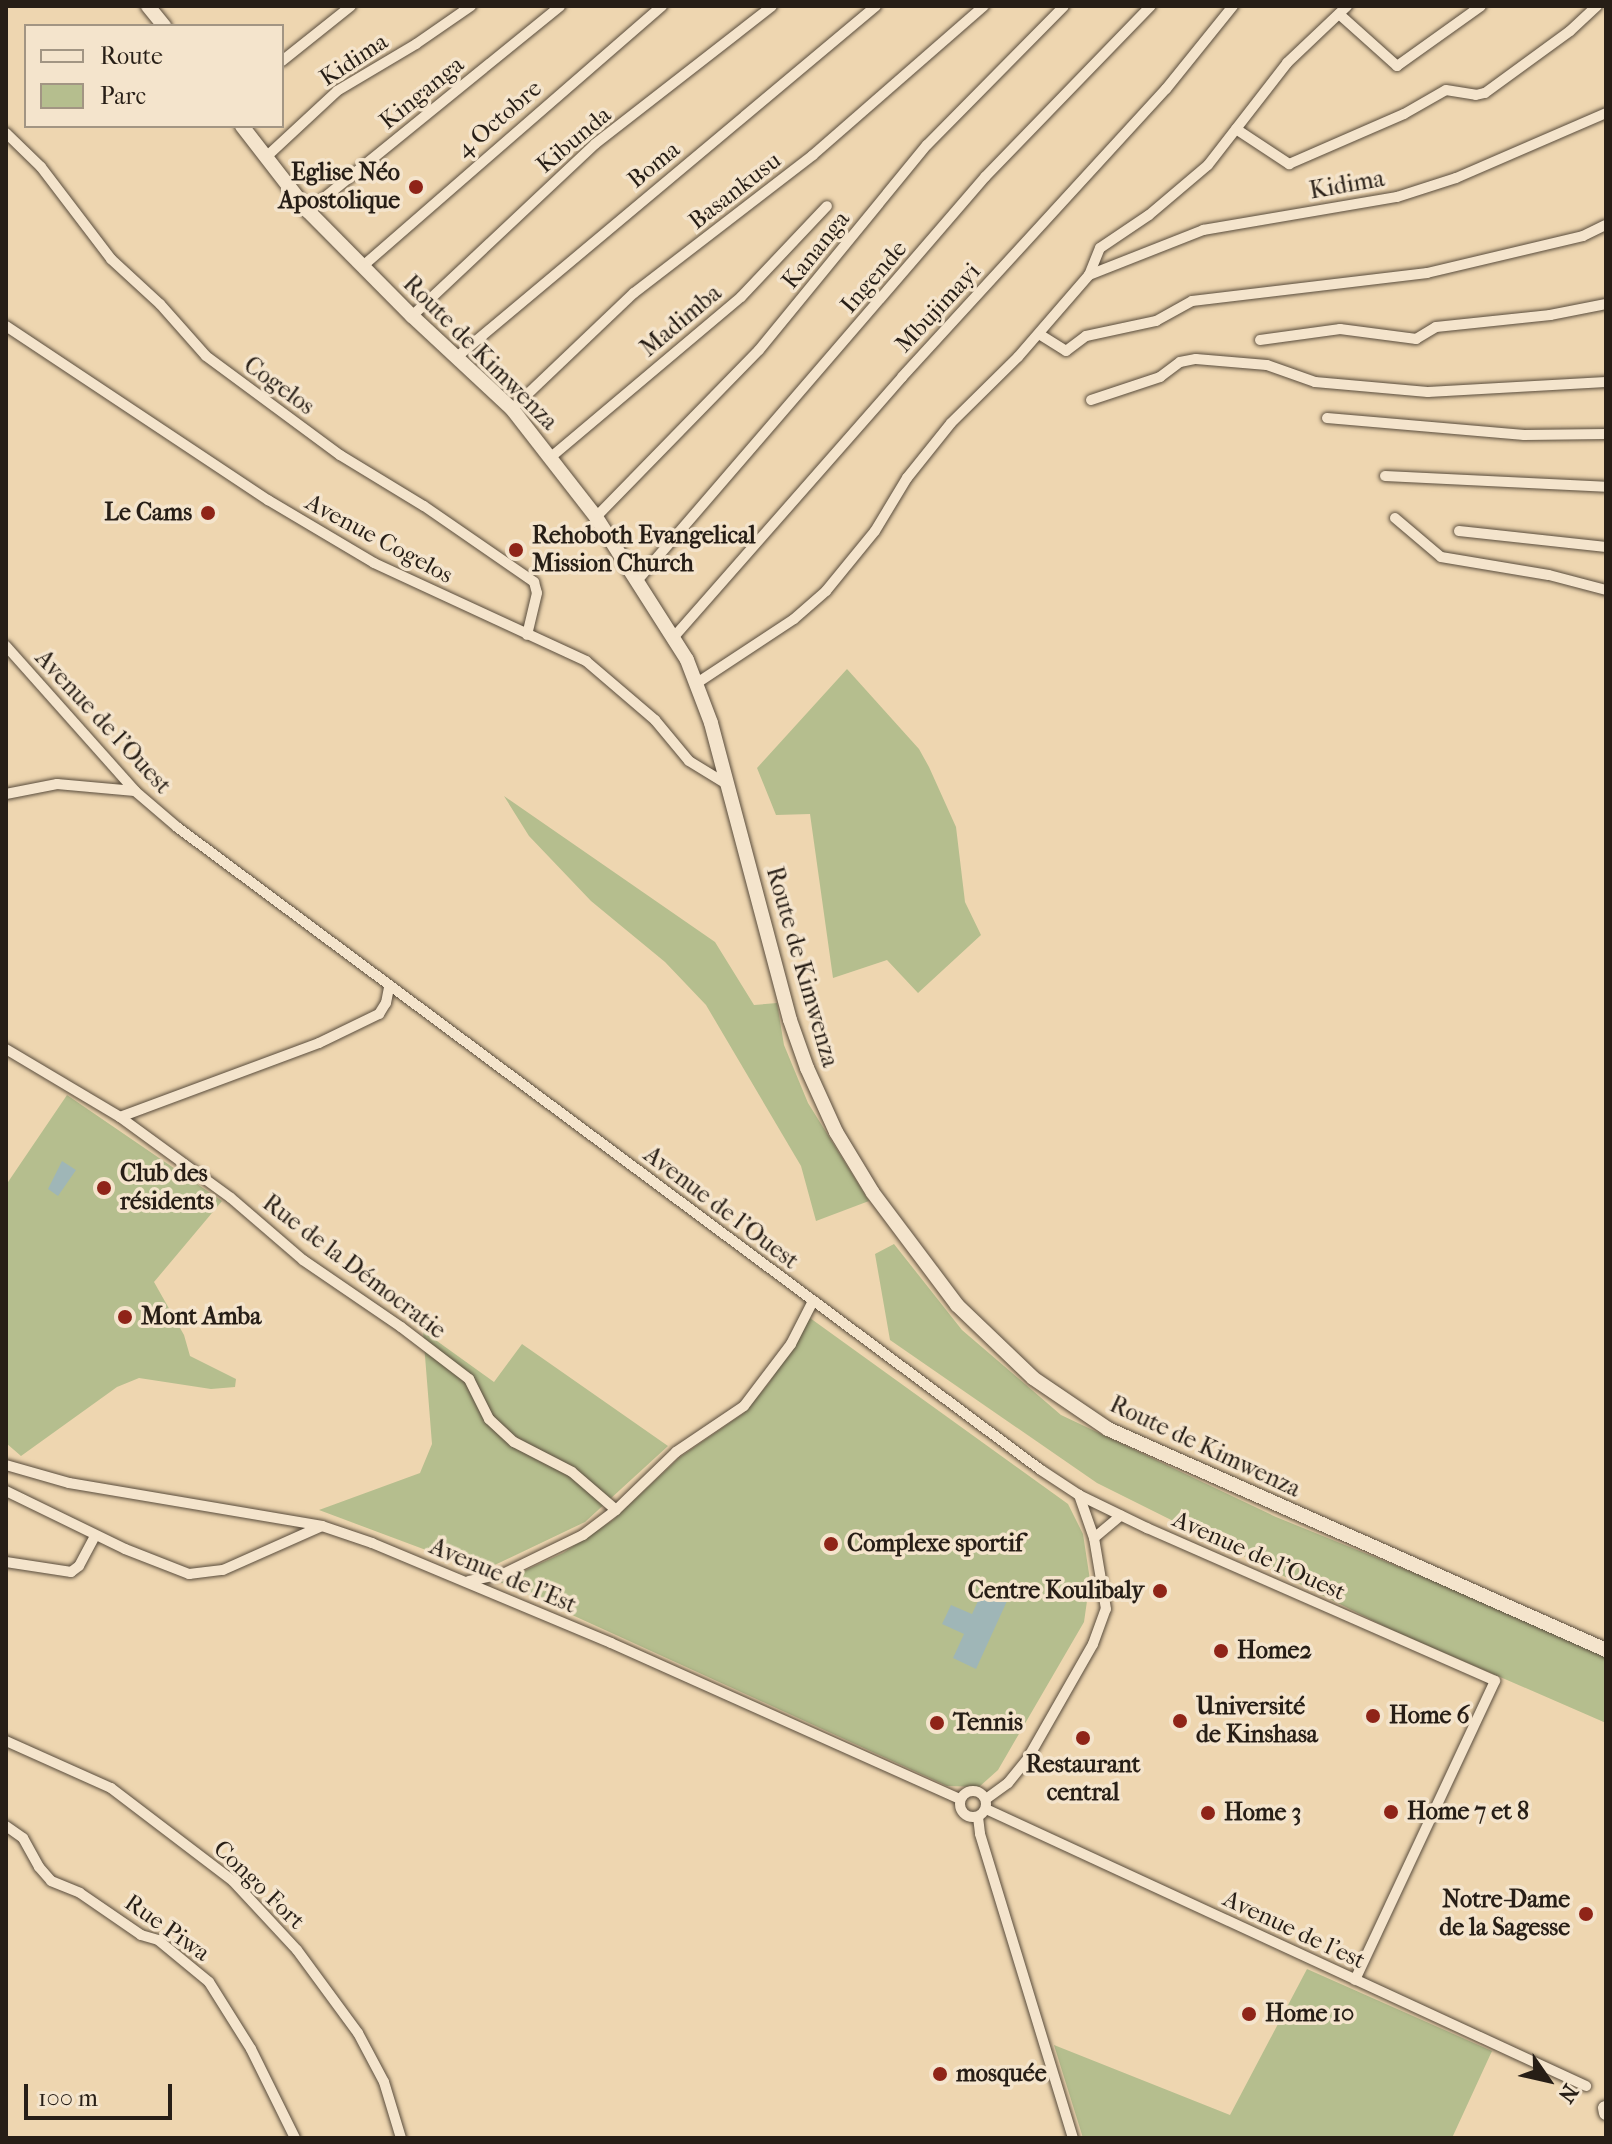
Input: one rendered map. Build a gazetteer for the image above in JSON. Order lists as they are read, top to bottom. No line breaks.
{"streets":{"street":["Kidima","Kinganga","4 Octobre","Kibunda","Boma","Basankusu","Kananga","Ingende","Mbujimayi","Madimba","Route de Kimwenza","Cogelos","Avenue Cogelos","Avenue de l'Ouest","Rue de la Démocratie","Avenue de l'Est","Congo Fort","Rue Piwa","Avenue de l'est"]},"crossings":[["Kidima","Route de Kimwenza"],["Kinganga","Route de Kimwenza"],["4 Octobre","Route de Kimwenza"],["Kibunda","Route de Kimwenza"],["Boma","Route de Kimwenza"],["Basankusu","Route de Kimwenza"],["Kananga","Route de Kimwenza"],["Ingende","Route de Kimwenza"],["Mbujimayi","Route de Kimwenza"],["Madimba","Route de Kimwenza"],["Route de Kimwenza","Avenue Cogelos"],["Cogelos","Avenue Cogelos"],["Avenue de l'Ouest","Avenue de l'est"],["Avenue de l'Est","Avenue de l'est"]],"places":["Eglise Néo Apostolique","Le Cams","Rehoboth Evangelical Mission Church","Club des résidents","Mont Amba","Complexe sportif","Centre Koulibaly","Home2","Home 6","Université de Kinshasa","Tennis","Restaurant central","Home 7 et 8","Home 3","Notre-Dame de la Sagesse","Home 10","mosquée"],"legend":["Route","Parc"],"scale_bar":"100 m","north":"bottom right"}
